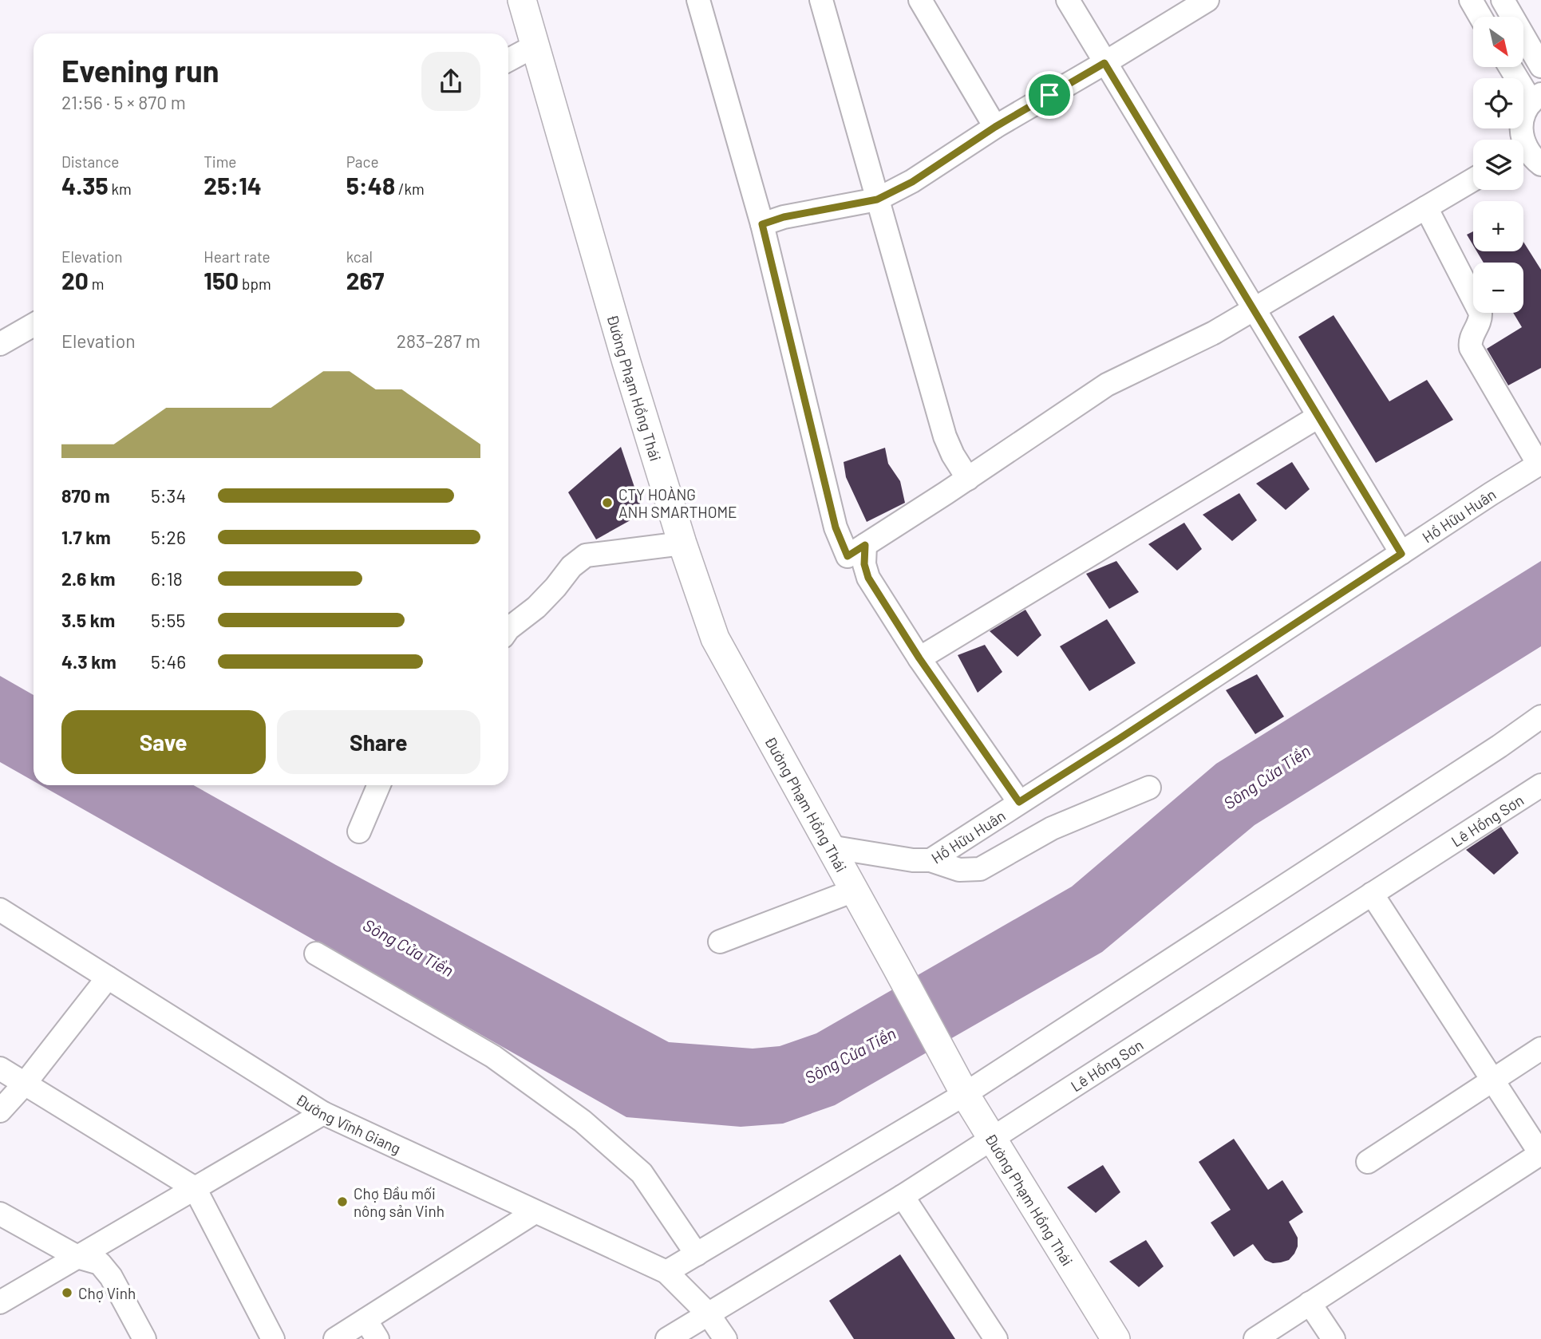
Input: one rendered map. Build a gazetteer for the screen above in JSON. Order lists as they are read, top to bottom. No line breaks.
{"streets":{"main road":["Đường Phạm Hồng Thái"],"street":["Hồ Hữu Huân","Lê Hồng Sơn","Đường Vĩnh Giang"]},"crossings":[["Đường Phạm Hồng Thái","Hồ Hữu Huân"],["Đường Phạm Hồng Thái","Lê Hồng Sơn"],["Lê Hồng Sơn","Đường Vĩnh Giang"]],"water":["Sông Cửa Tiền"],"places":["CTY HOÀNG ANH SMARTHOME","Chợ Đầu mối nông sản Vinh","Chợ Vinh"],"north":"bottom right","page":{"map_buttons":["+","−"],"heading":["Evening run","21:56 · 5 × 870 m"],"stats":[["Distance","4.35 km"],["Time","25:14"],["Pace","5:48 /km"],["Elevation","20 m"],["Heart rate","150 bpm"],["kcal","267"]],"chart":["Elevation","283–287 m"],"list":[{"name":"870 m","note":"5:34"},{"name":"1.7 km","note":"5:26"},{"name":"2.6 km","note":"6:18"},{"name":"3.5 km","note":"5:55"},{"name":"4.3 km","note":"5:46"}],"buttons":["Save","Share"]}}
